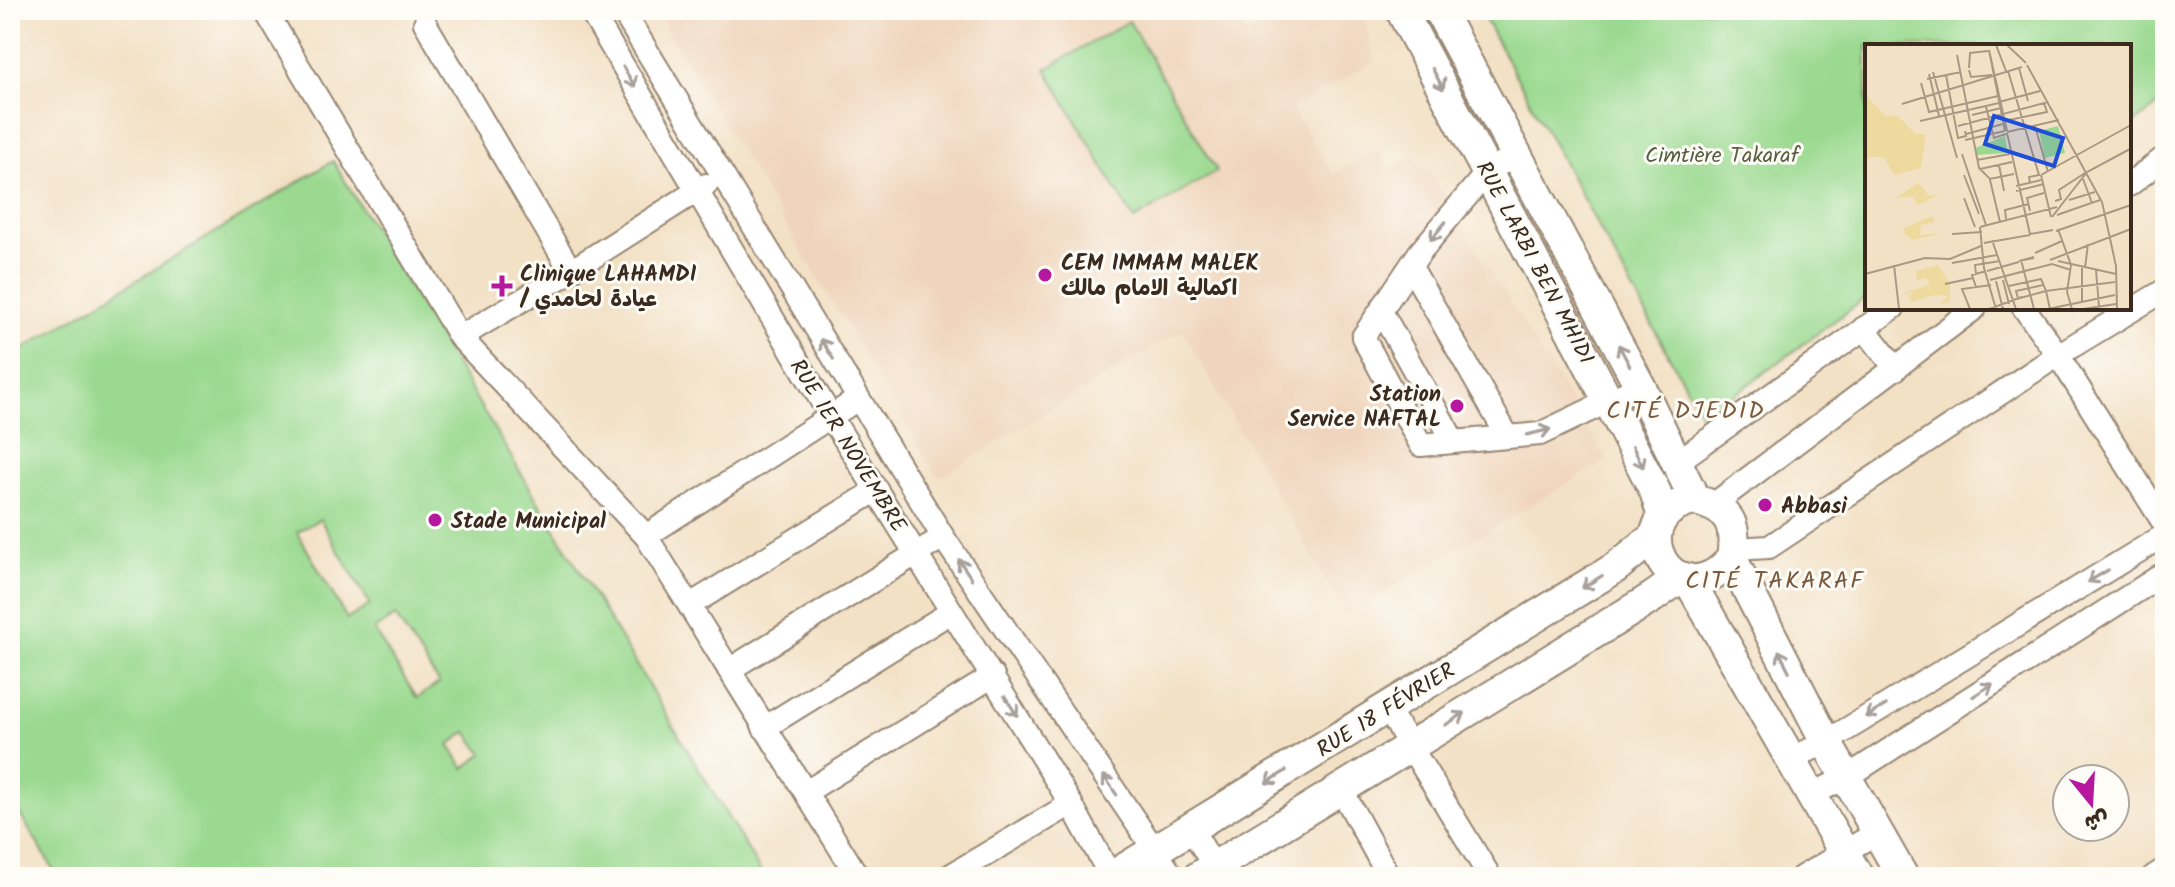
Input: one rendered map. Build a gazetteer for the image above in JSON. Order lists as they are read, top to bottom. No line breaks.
{"streets":{"street":["RUE LARBI BEN MHIDI","RUE 1ER NOVEMBRE","RUE 18 FÉVRIER"]},"crossings":[["RUE LARBI BEN MHIDI","RUE 18 FÉVRIER"],["RUE 1ER NOVEMBRE","RUE 18 FÉVRIER"]],"districts":["CITÉ DJEDID","CITÉ TAKARAF"],"parks":["Cimtière Takaraf"],"places":{"other":["CEM IMMAM MALEK اكمالية الامام مالك","Station Service NAFTAL","Abbasi","Stade Municipal"],"health":["Clinique LAHAMDI / عيادة لحامدي"]},"north":"bottom"}
